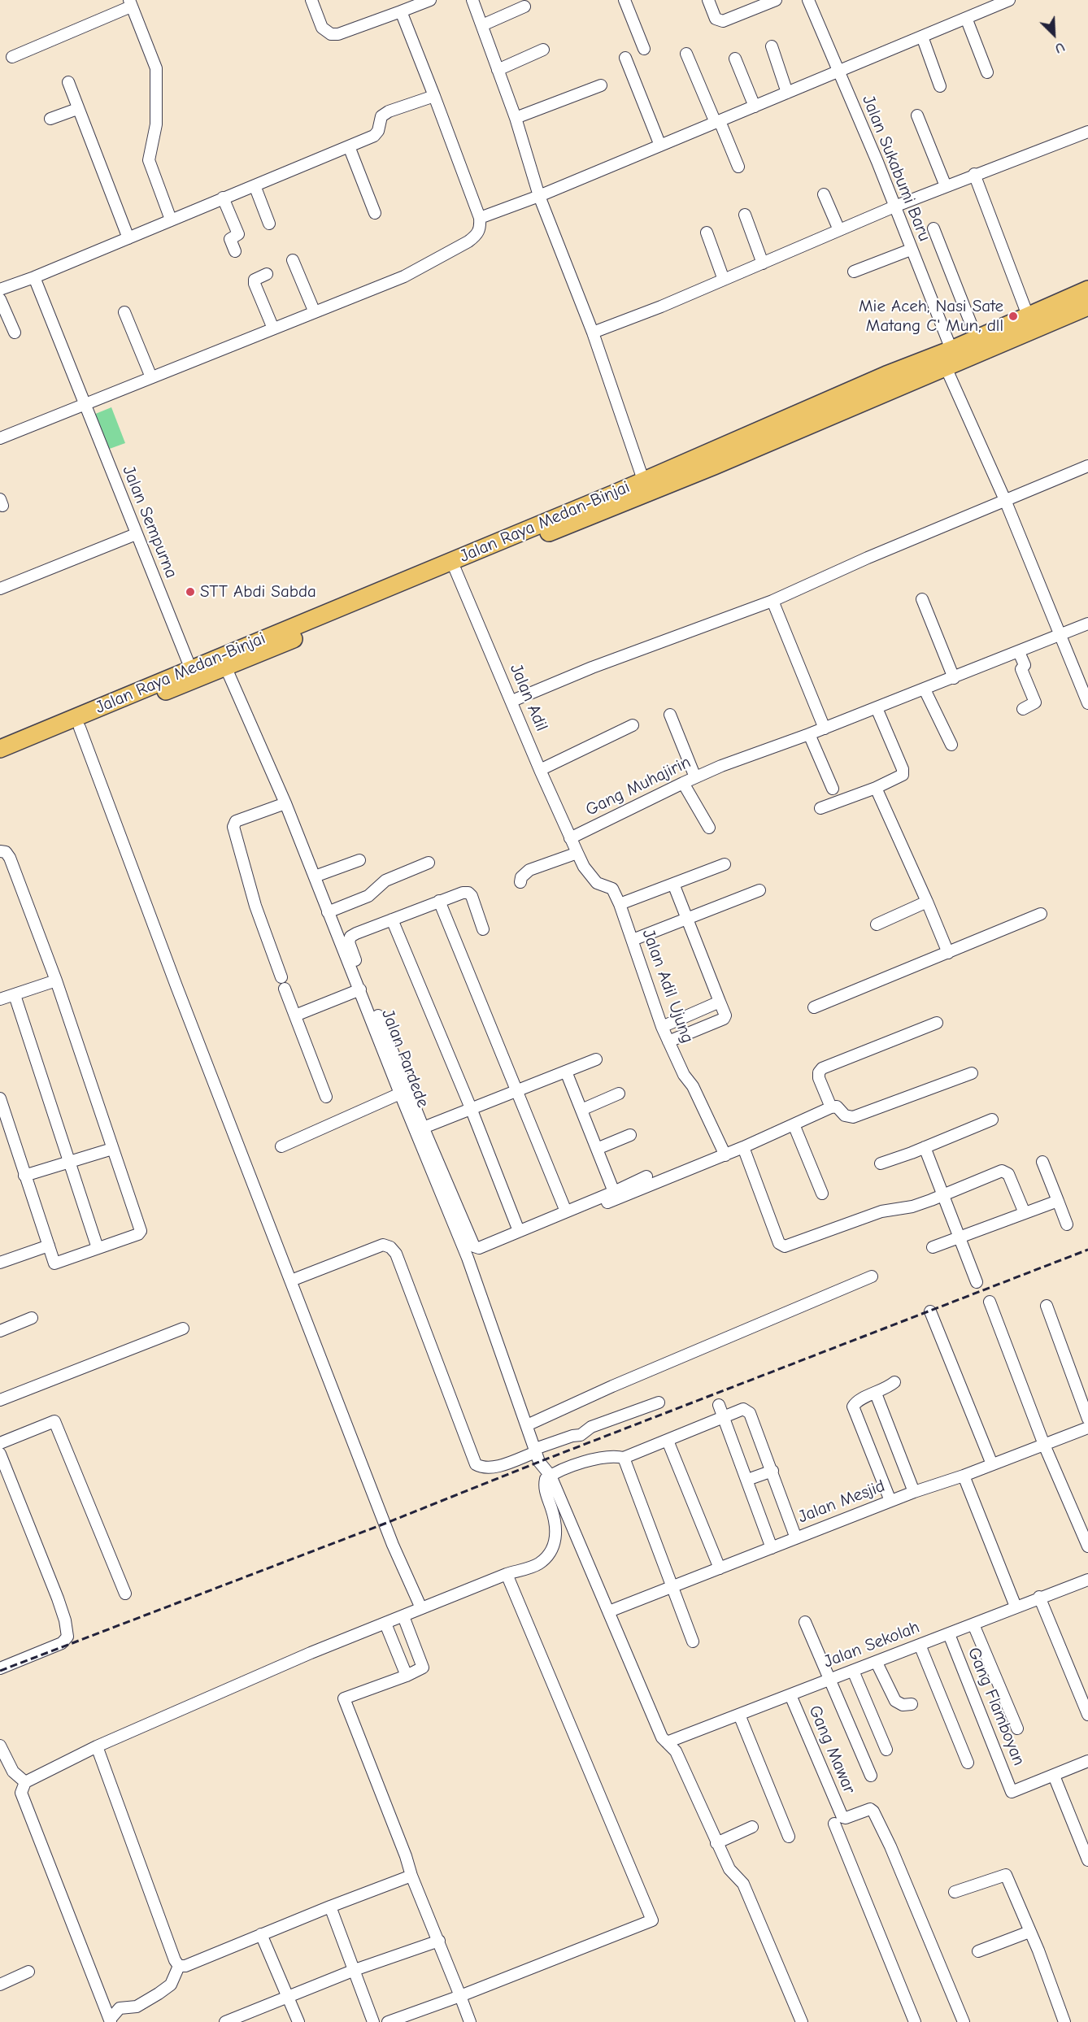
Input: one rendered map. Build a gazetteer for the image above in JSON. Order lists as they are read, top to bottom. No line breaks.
{"streets":{"highway":["Jalan Raya Medan-Binjai"],"street":["Jalan Sukabumi Baru","Jalan Sempurna","Jalan Adil","Gang Muhajirin","Jalan Adil Ujung","Jalan Pardede","Jalan Mesjid","Jalan Sekolah","Gang Flamboyan","Gang Mawar"]},"crossings":[["Jalan Sukabumi Baru","Jalan Raya Medan-Binjai"],["Jalan Sukabumi Baru","Gang Muhajirin"],["Jalan Sempurna","Jalan Raya Medan-Binjai"],["Jalan Raya Medan-Binjai","Jalan Adil"],["Jalan Raya Medan-Binjai","Jalan Pardede"],["Jalan Adil","Gang Muhajirin"],["Jalan Adil","Jalan Adil Ujung"],["Gang Muhajirin","Jalan Adil Ujung"],["Jalan Pardede","Jalan Mesjid"],["Jalan Pardede","Jalan Sekolah"],["Jalan Sekolah","Gang Flamboyan"],["Jalan Sekolah","Gang Mawar"]],"places":["Mie Aceh, Nasi Sate Matang C' Mun, dll","STT Abdi Sabda"],"north":"bottom right"}
